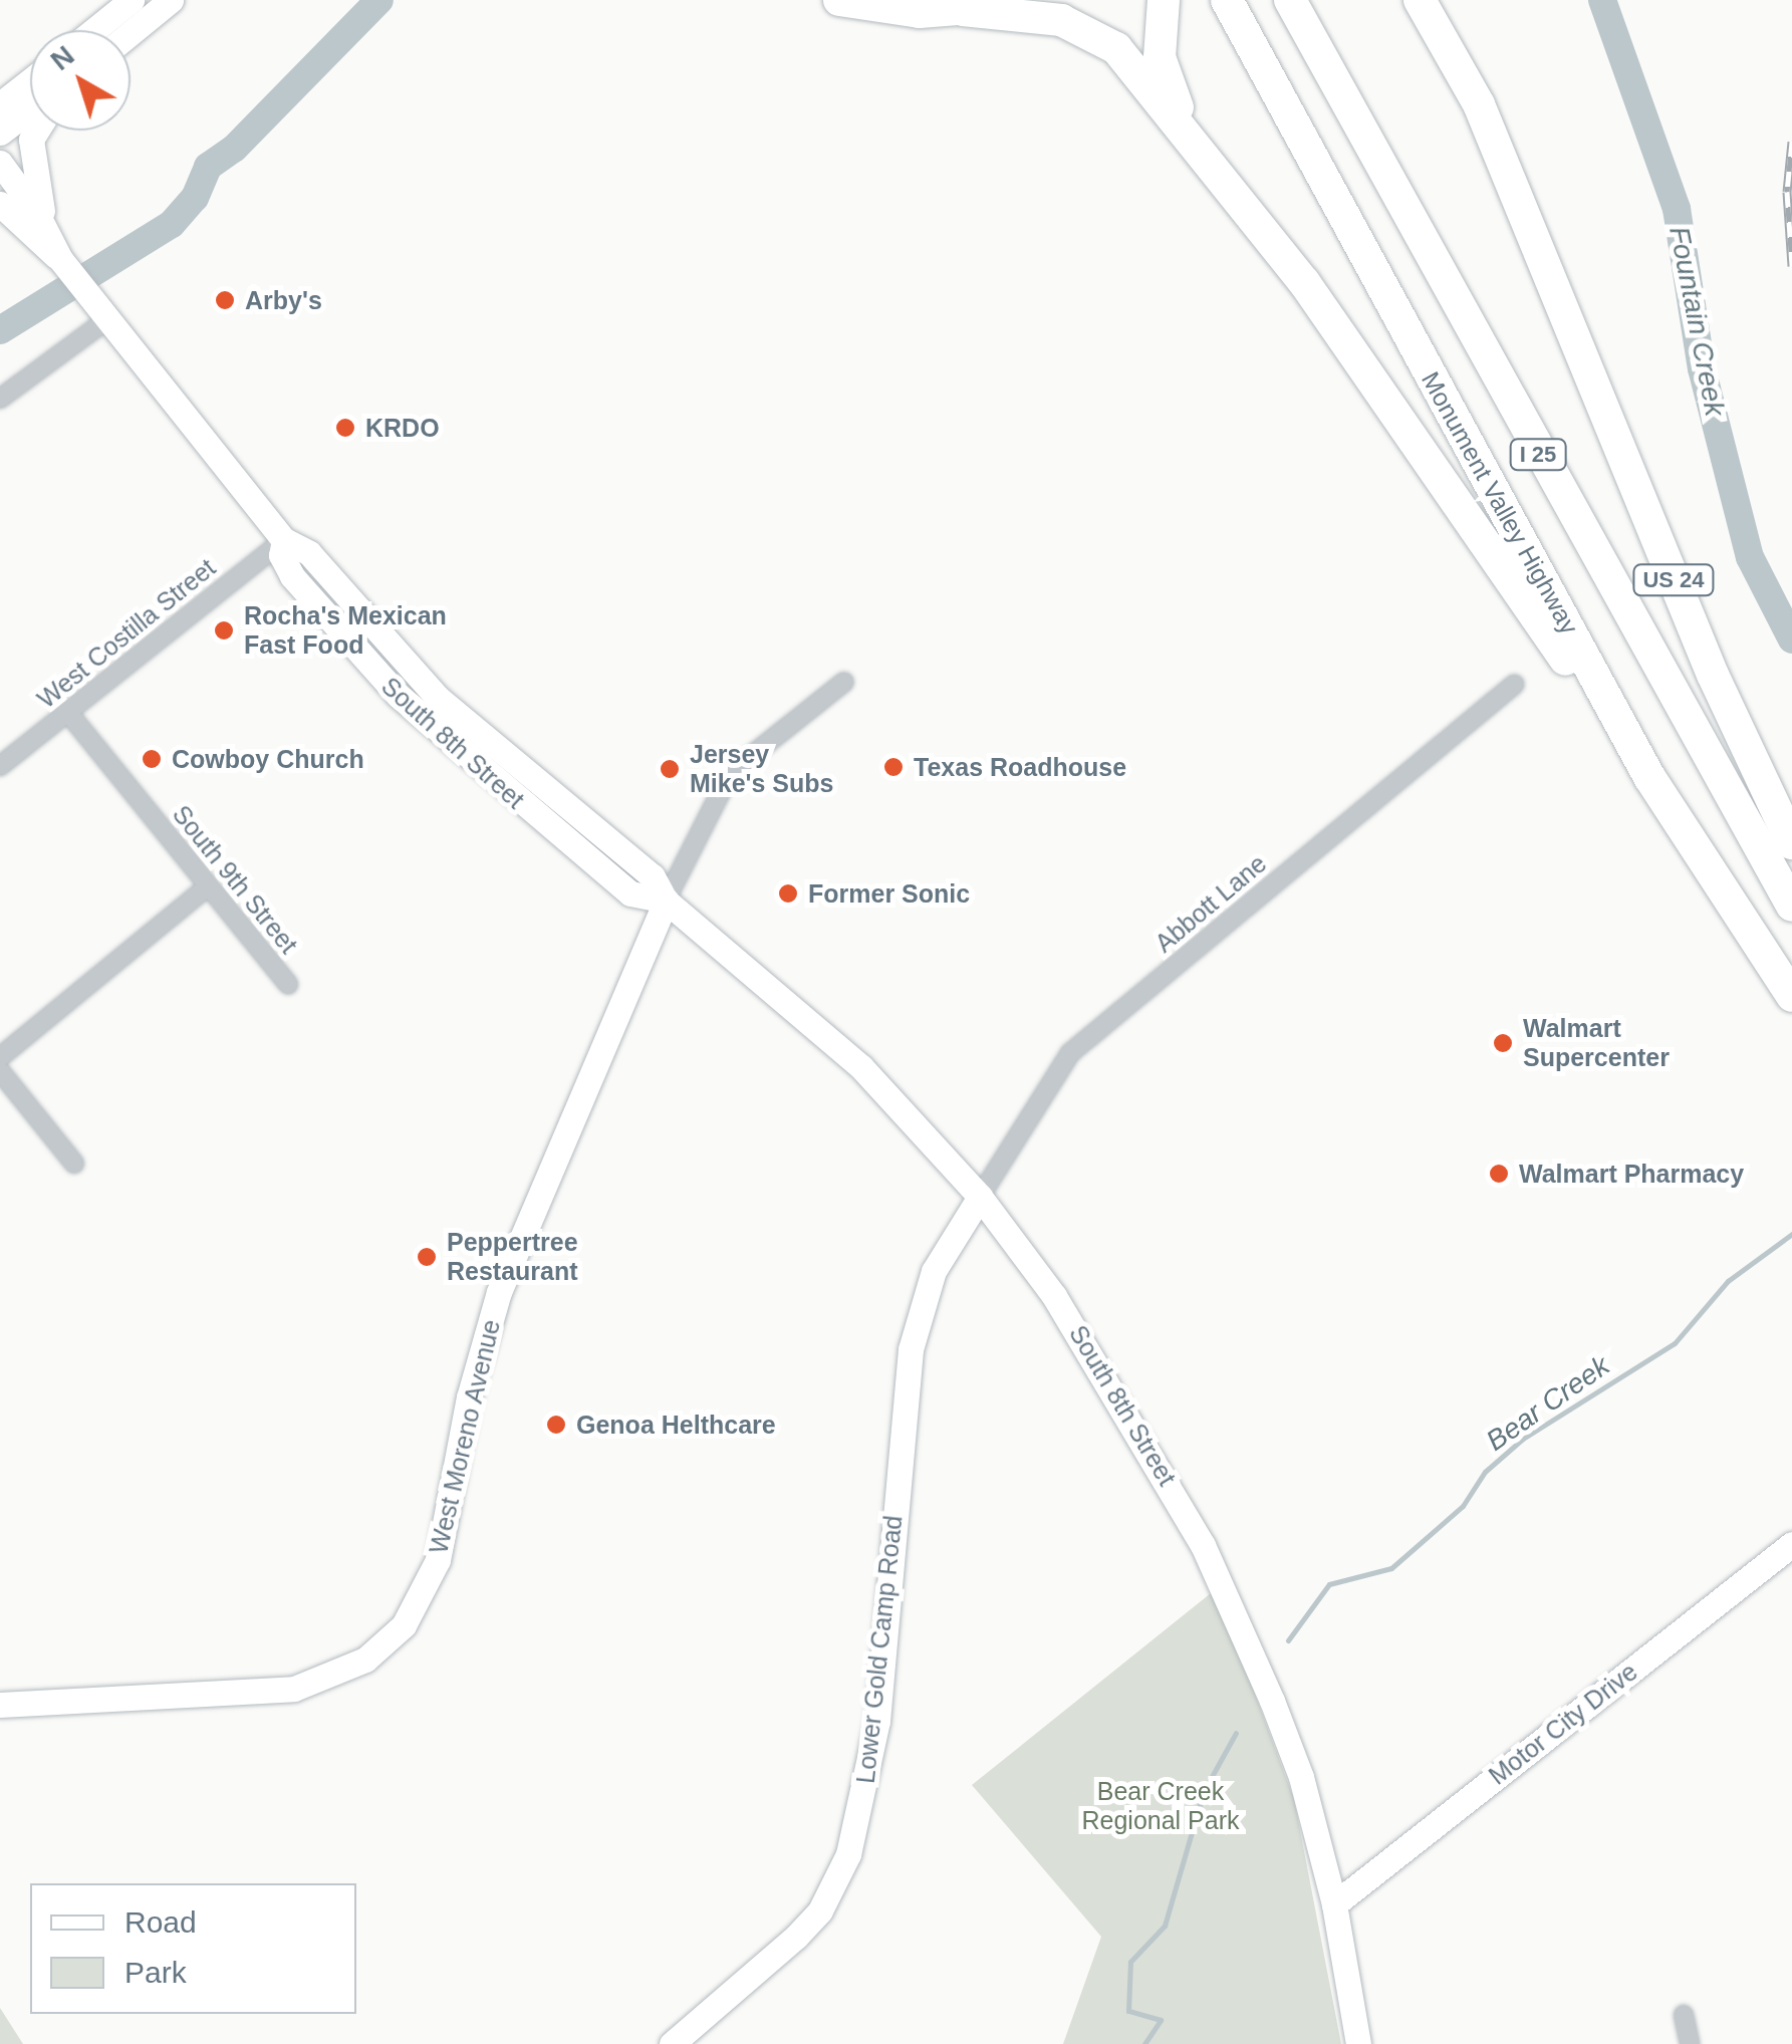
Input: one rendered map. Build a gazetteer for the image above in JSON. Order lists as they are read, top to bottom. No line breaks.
{"streets":{"highway":["I 25","Monument Valley Highway","US 24"],"main road":["South 8th Street","West Moreno Avenue","Lower Gold Camp Road","Motor City Drive"],"street":["West Costilla Street","South 9th Street","Abbott Lane"]},"crossings":[["West Costilla Street","South 8th Street"],["West Costilla Street","South 9th Street"],["South 8th Street","Abbott Lane"],["South 8th Street","West Moreno Avenue"],["South 8th Street","Lower Gold Camp Road"],["South 8th Street","Motor City Drive"],["Abbott Lane","Lower Gold Camp Road"]],"water":["Fountain Creek","Bear Creek"],"parks":["Bear Creek Regional Park"],"places":["Arby's","KRDO","Rocha's Mexican Fast Food","Cowboy Church","Texas Roadhouse","Jersey Mike's Subs","Former Sonic","Walmart Supercenter","Walmart Pharmacy","Peppertree Restaurant","Genoa Helthcare"],"legend":["Road","Park"],"north":"top left"}
